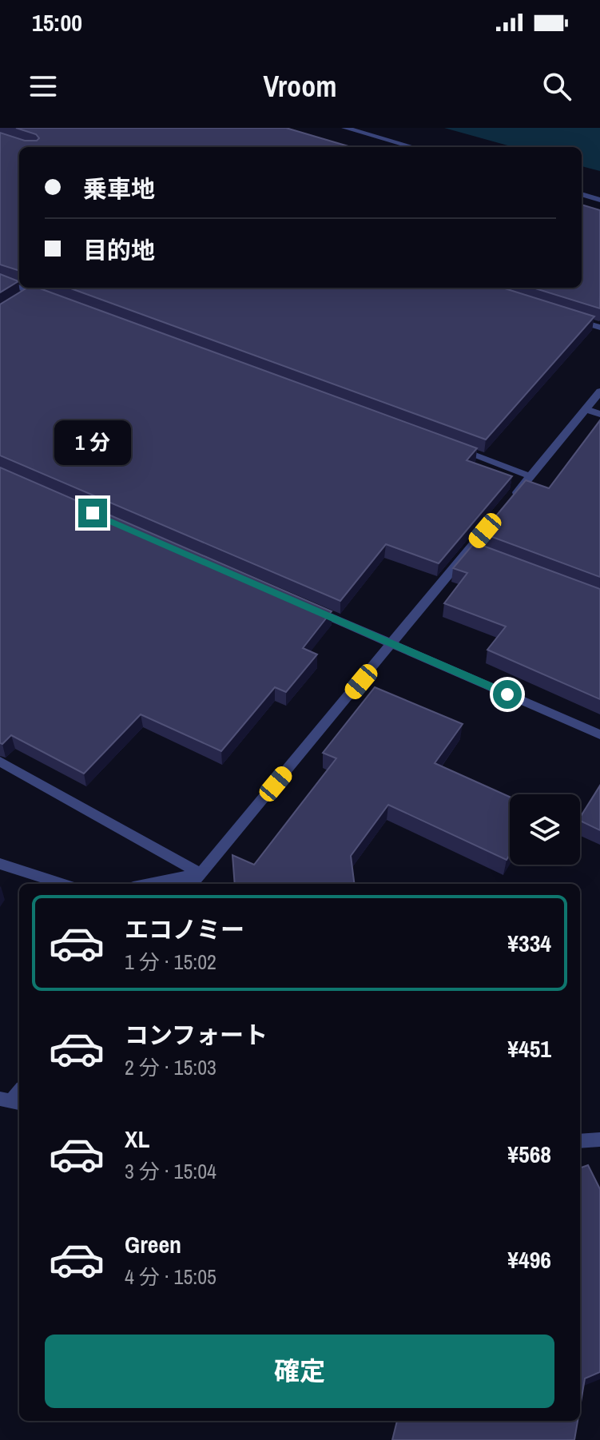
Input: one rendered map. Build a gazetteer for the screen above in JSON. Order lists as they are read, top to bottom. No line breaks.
{"page":{"status":"15:00","header":"Vroom","banner":["乗車地","目的地"],"bubble":"1 分","list":[{"name":"エコノミー","note":"1 分 · 15:02","value":"¥334"},{"name":"コンフォート","note":"2 分 · 15:03","value":"¥451"},{"name":"XL","note":"3 分 · 15:04","value":"¥568"},{"name":"Green","note":"4 分 · 15:05","value":"¥496"}],"buttons":"確定"}}
